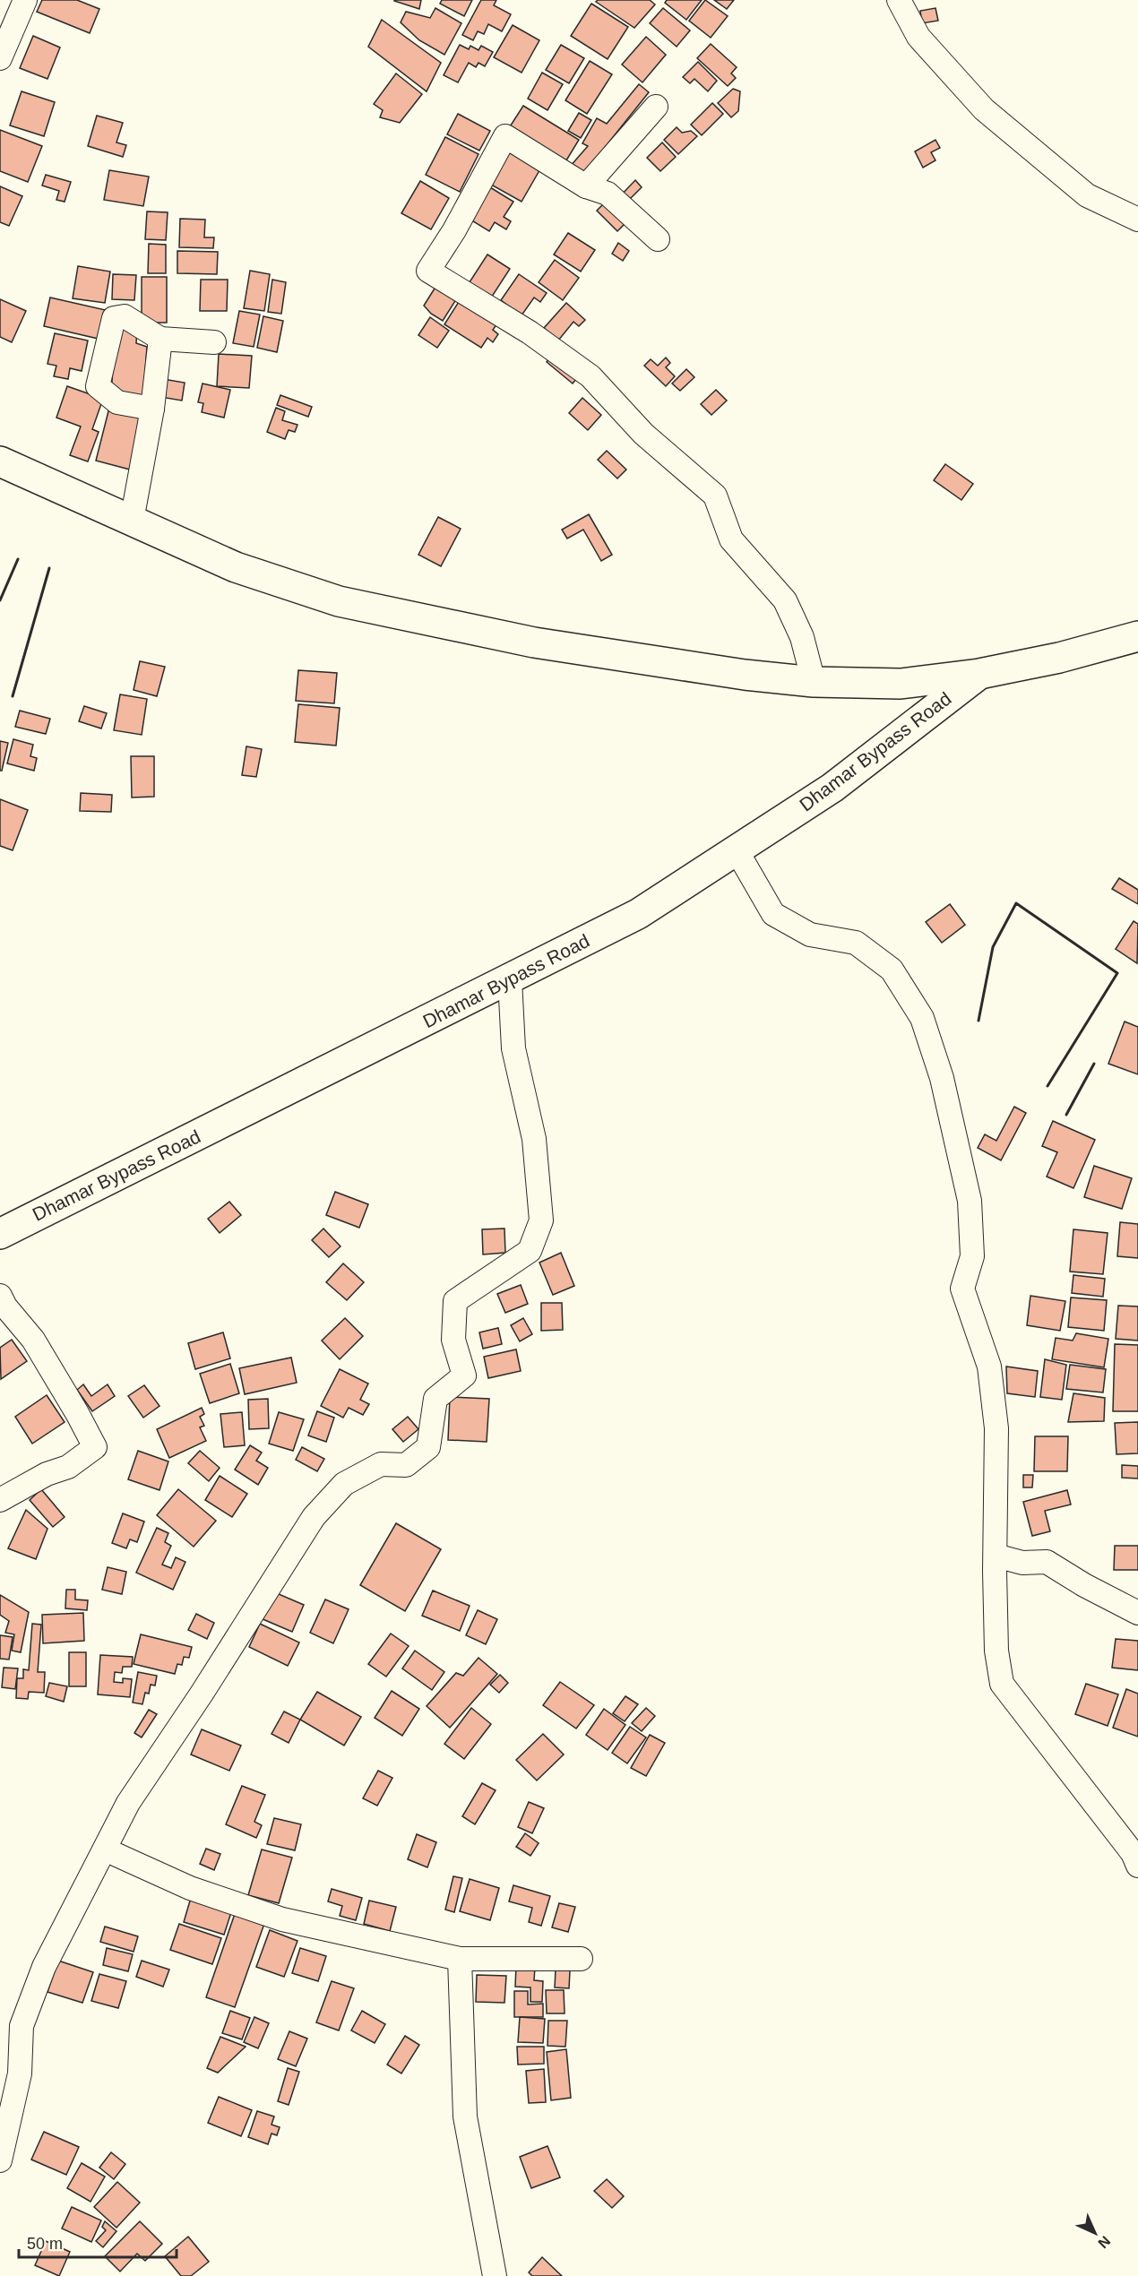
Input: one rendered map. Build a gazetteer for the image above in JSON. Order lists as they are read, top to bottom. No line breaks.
{"streets":{"main road":["Dhamar Bypass Road"]},"scale_bar":"50 m","north":"bottom right"}
